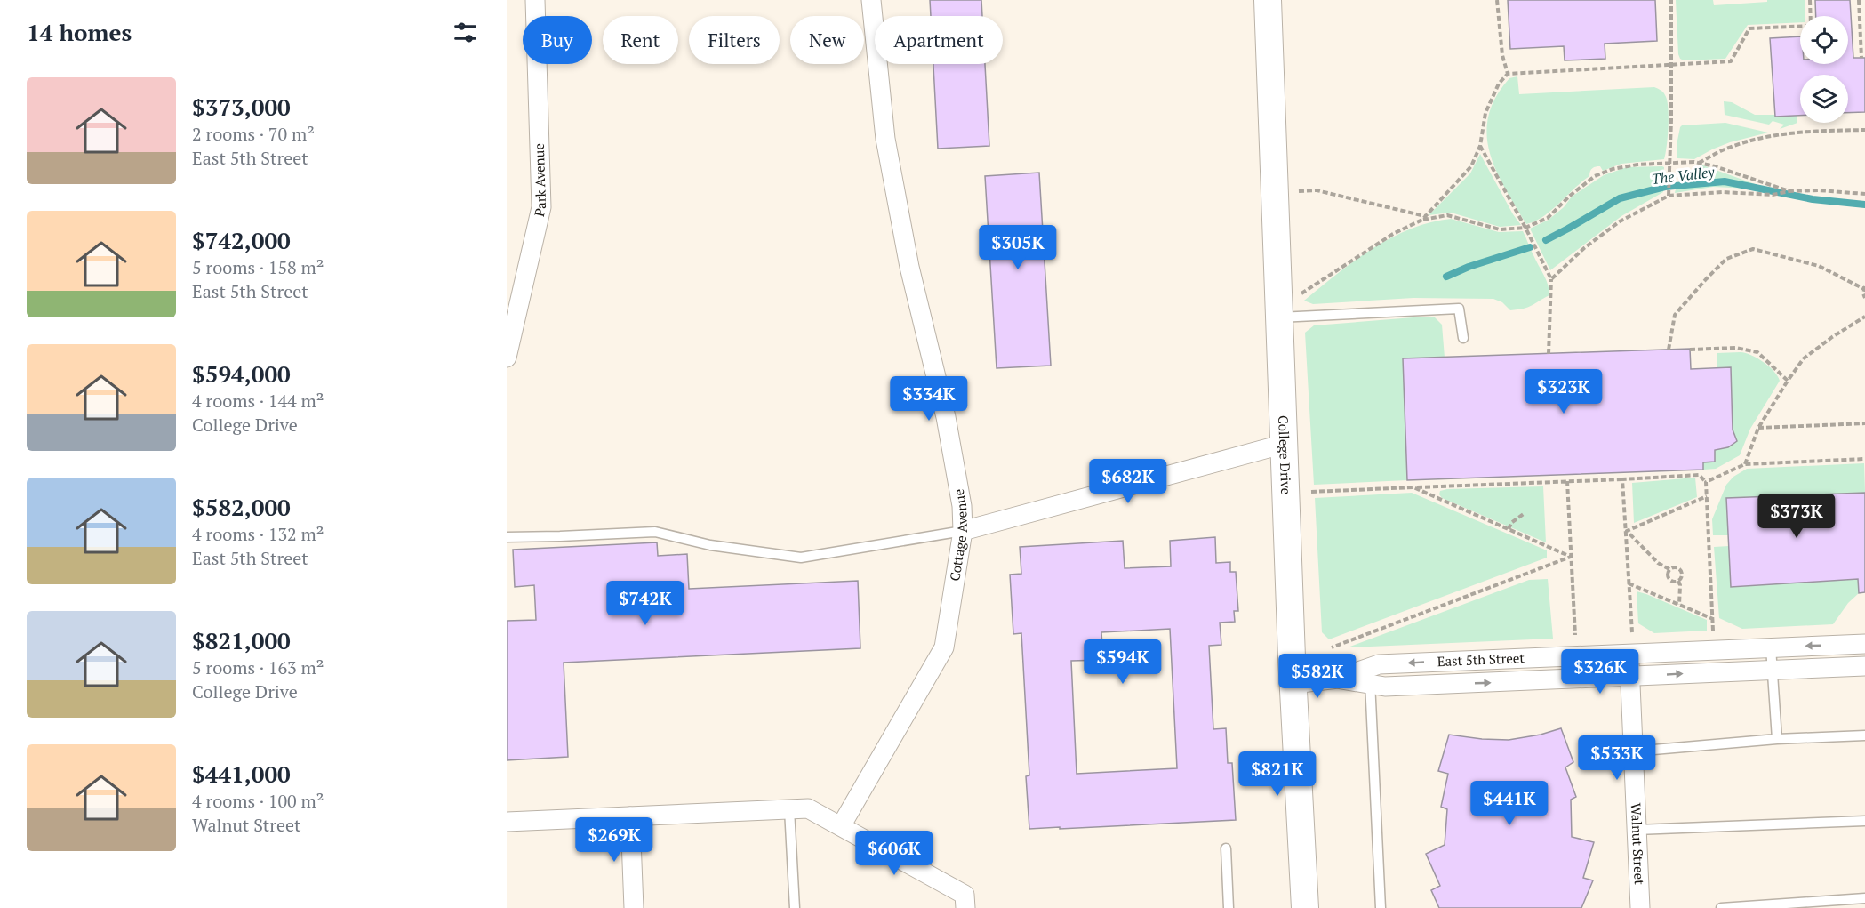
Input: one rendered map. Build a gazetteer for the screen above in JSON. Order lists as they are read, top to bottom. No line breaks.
{"streets":{"street":["Park Avenue","College Drive","Cottage Avenue","East 5th Street","Walnut Street"]},"crossings":[["College Drive","East 5th Street"],["East 5th Street","Walnut Street"]],"water":["The Valley"],"page":{"heading":"14 homes","chip":["Buy","Rent","Filters","New","Apartment"],"list":[{"name":"$373,000","note":"2 rooms · 70 m² · East 5th Street"},{"name":"$742,000","note":"5 rooms · 158 m² · East 5th Street"},{"name":"$594,000","note":"4 rooms · 144 m² · College Drive"},{"name":"$582,000","note":"4 rooms · 132 m² · East 5th Street"},{"name":"$821,000","note":"5 rooms · 163 m² · College Drive"},{"name":"$441,000","note":"4 rooms · 100 m² · Walnut Street"}],"price":["$305K","$323K","$334K","$682K","$373K","$742K","$594K","$326K","$582K","$533K","$821K","$441K","$269K","$606K"]}}
